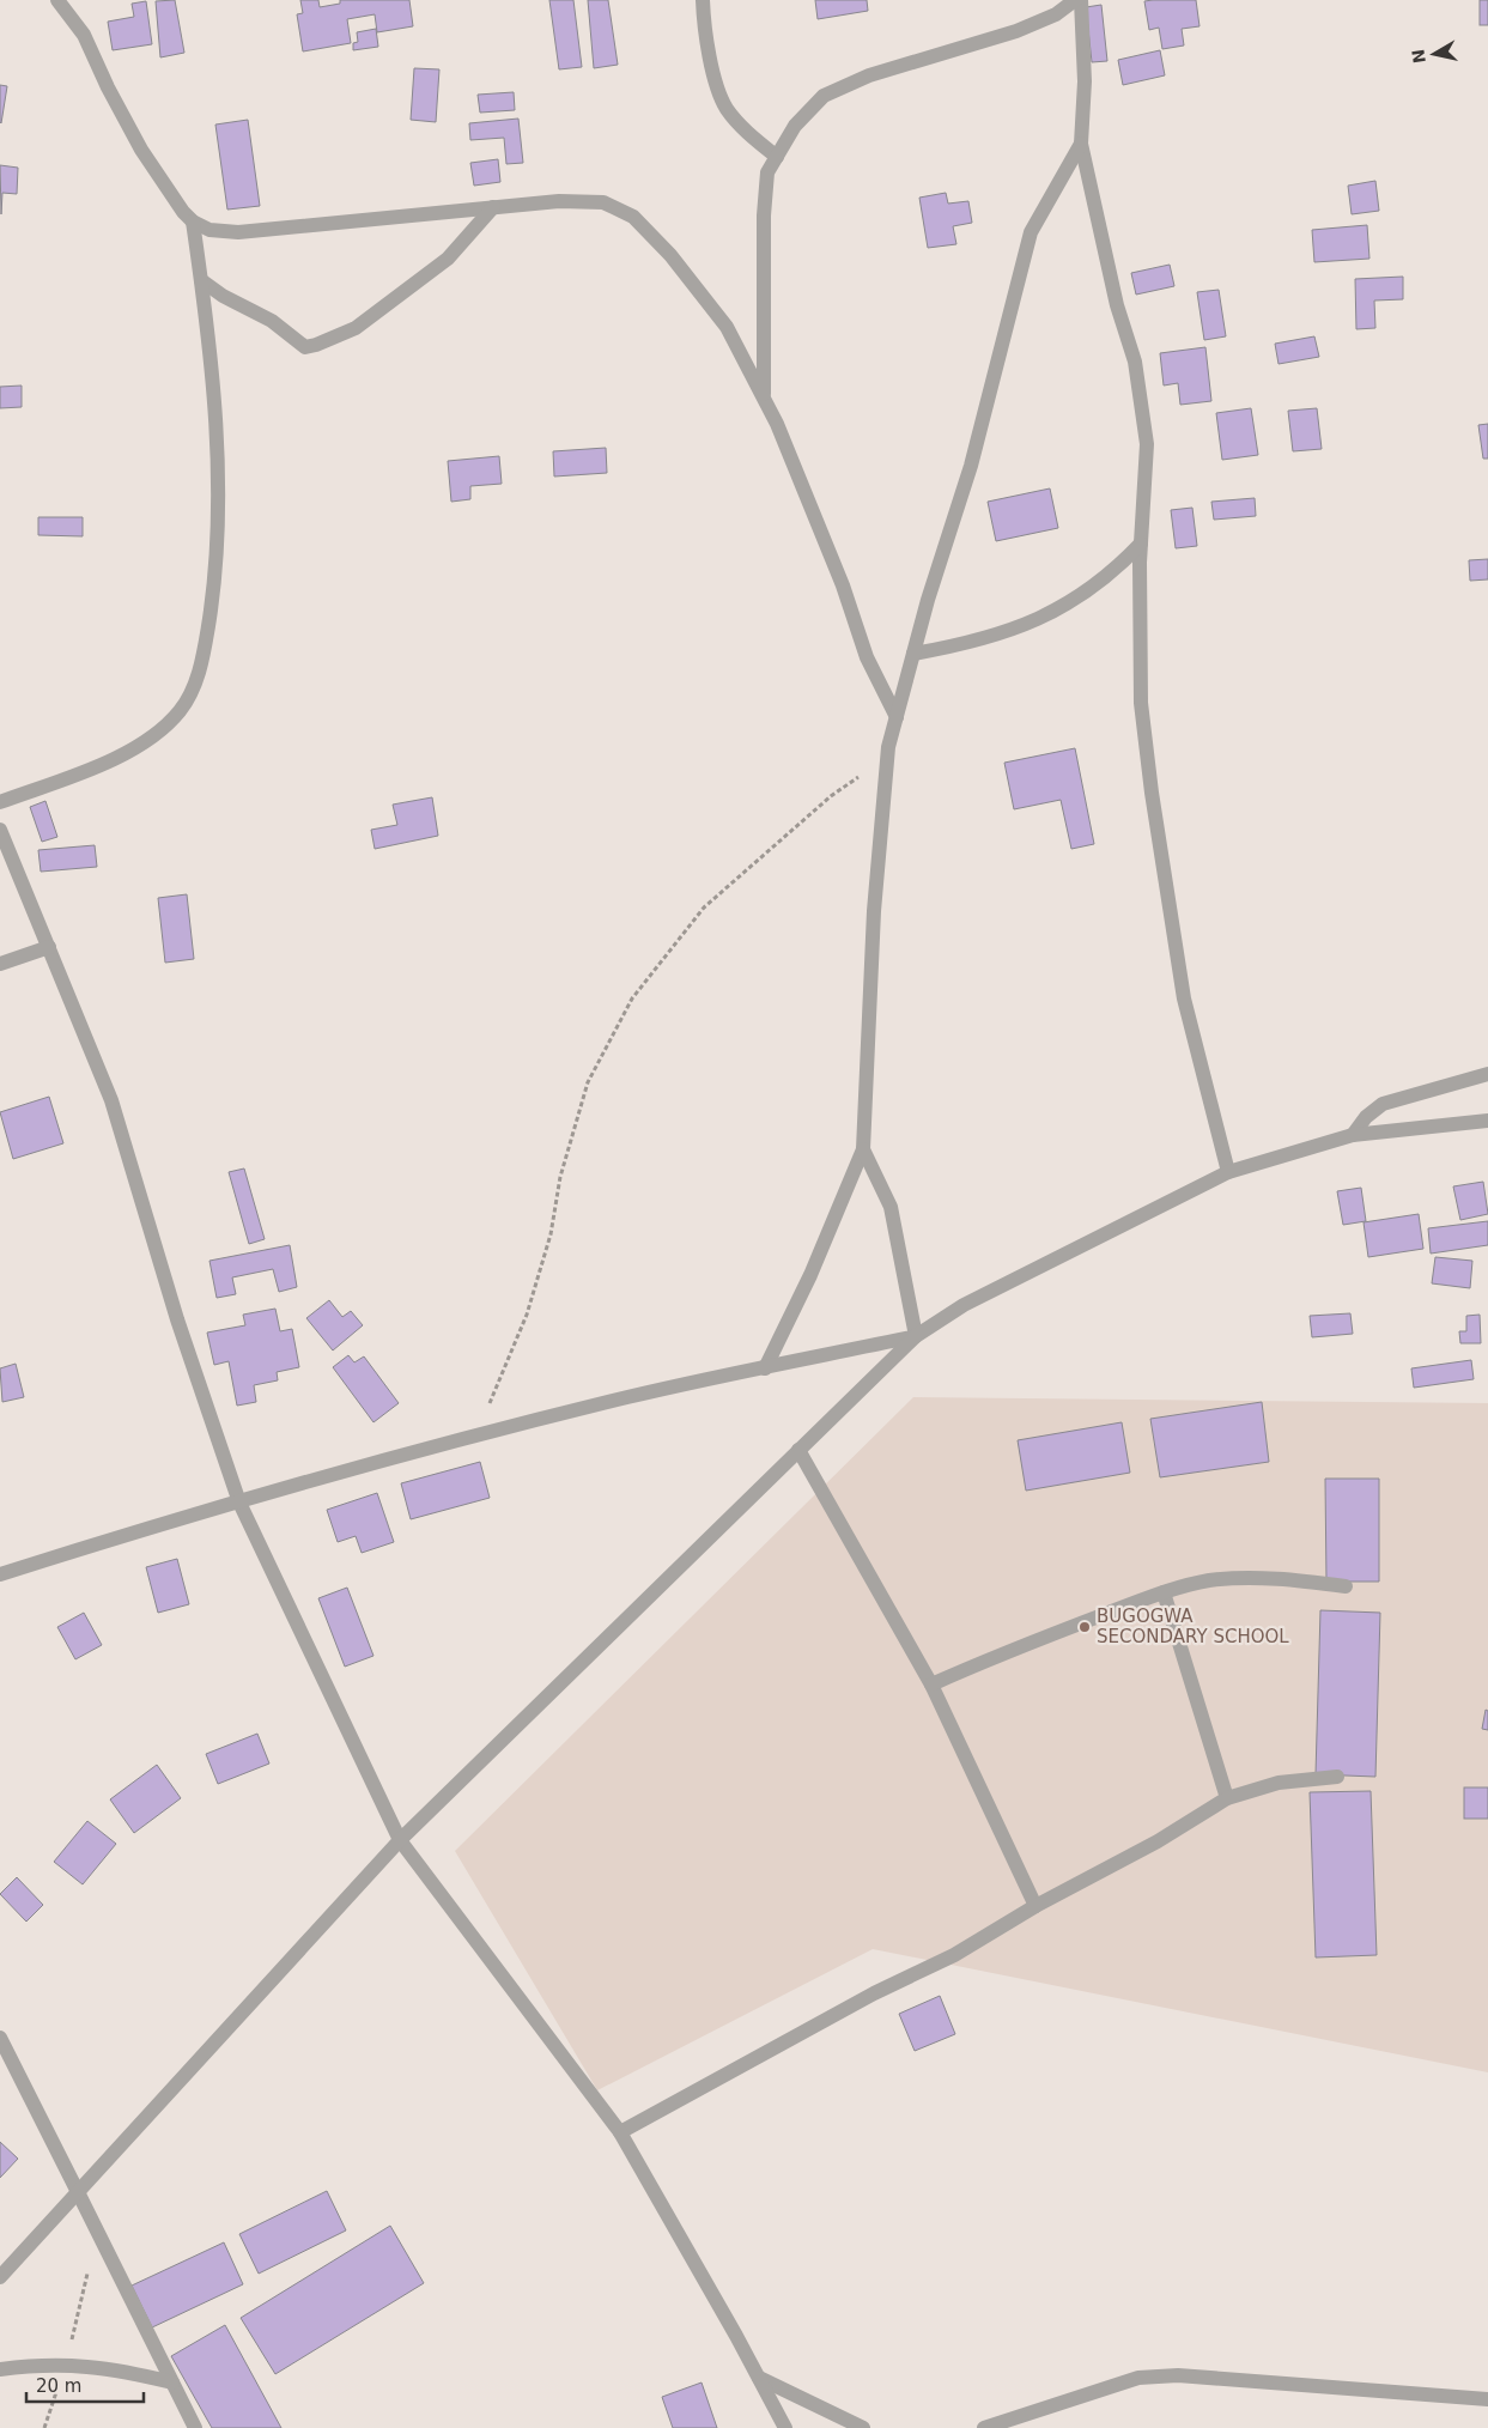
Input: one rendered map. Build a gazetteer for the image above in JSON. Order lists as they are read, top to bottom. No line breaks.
{"places":["BUGOGWA SECONDARY SCHOOL"],"scale_bar":"20 m","north":"left"}
